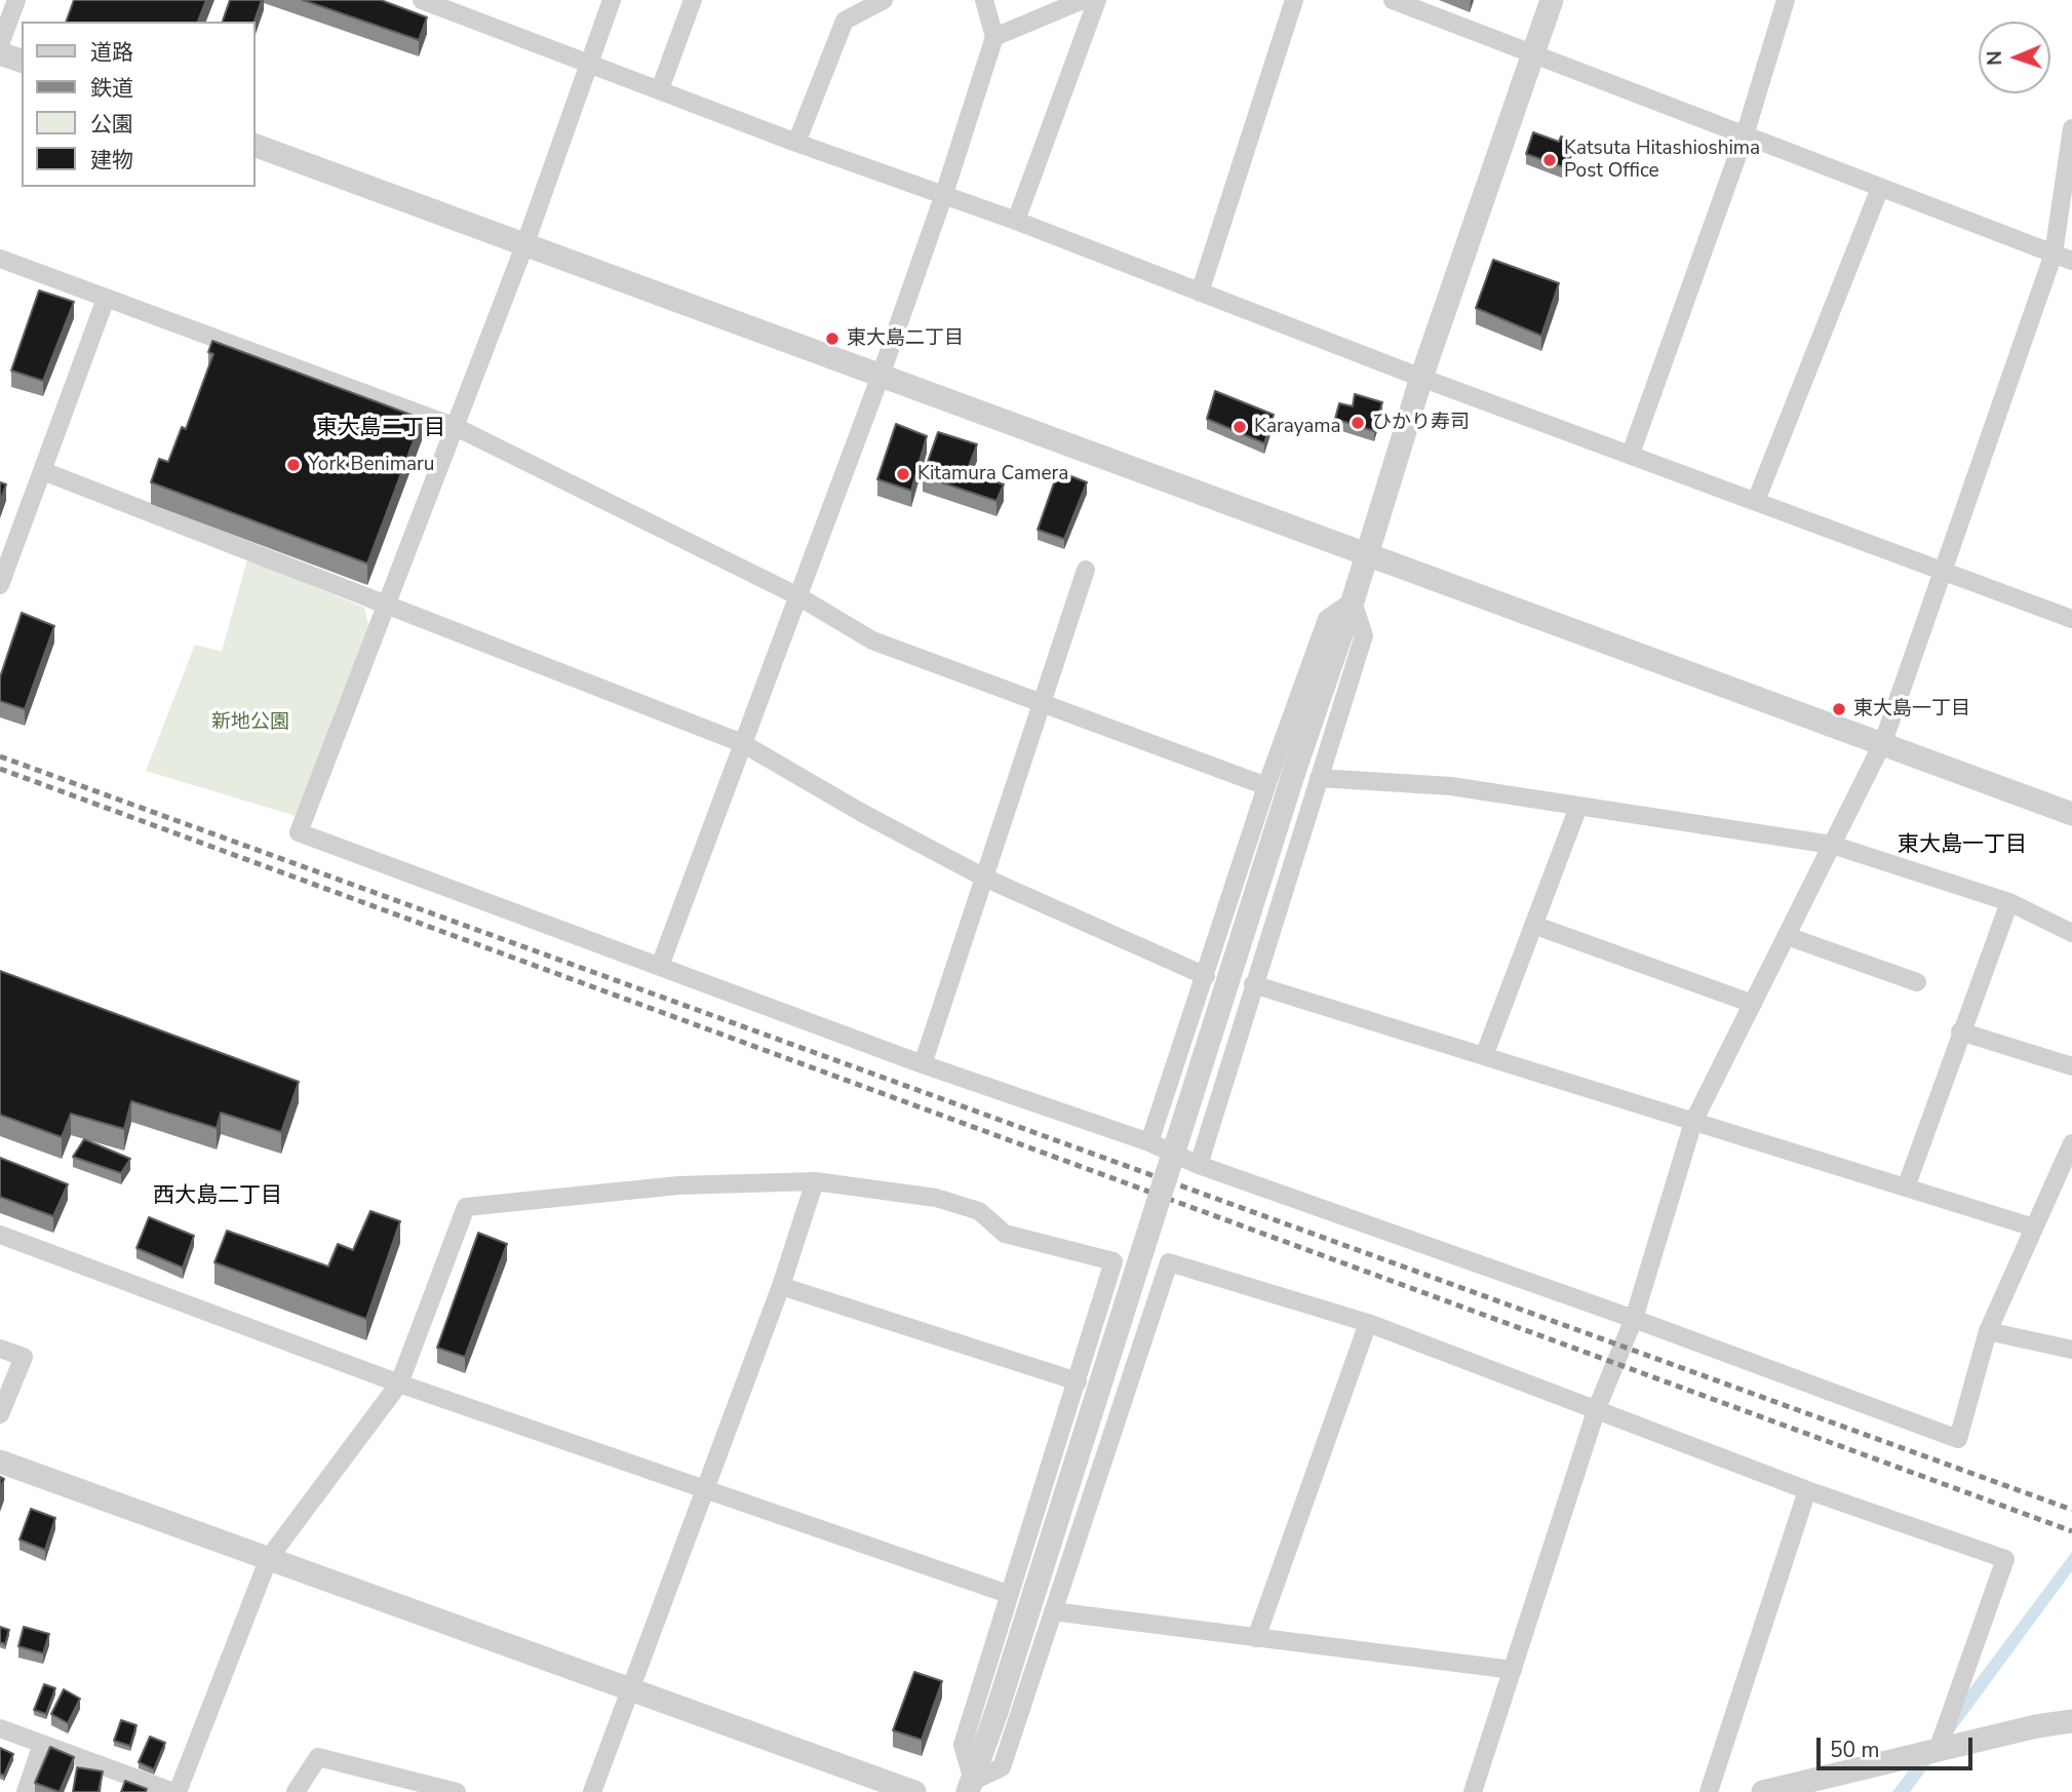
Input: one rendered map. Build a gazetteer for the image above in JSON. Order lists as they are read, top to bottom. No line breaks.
{"districts":["東大島二丁目","東大島一丁目","西大島二丁目"],"parks":["新地公園"],"places":["Katsuta Hitashioshima Post Office","東大島二丁目","ひかり寿司","Karayama","York Benimaru","Kitamura Camera","東大島一丁目"],"legend":["道路","鉄道","公園","建物"],"scale_bar":"50 m","north":"left"}
